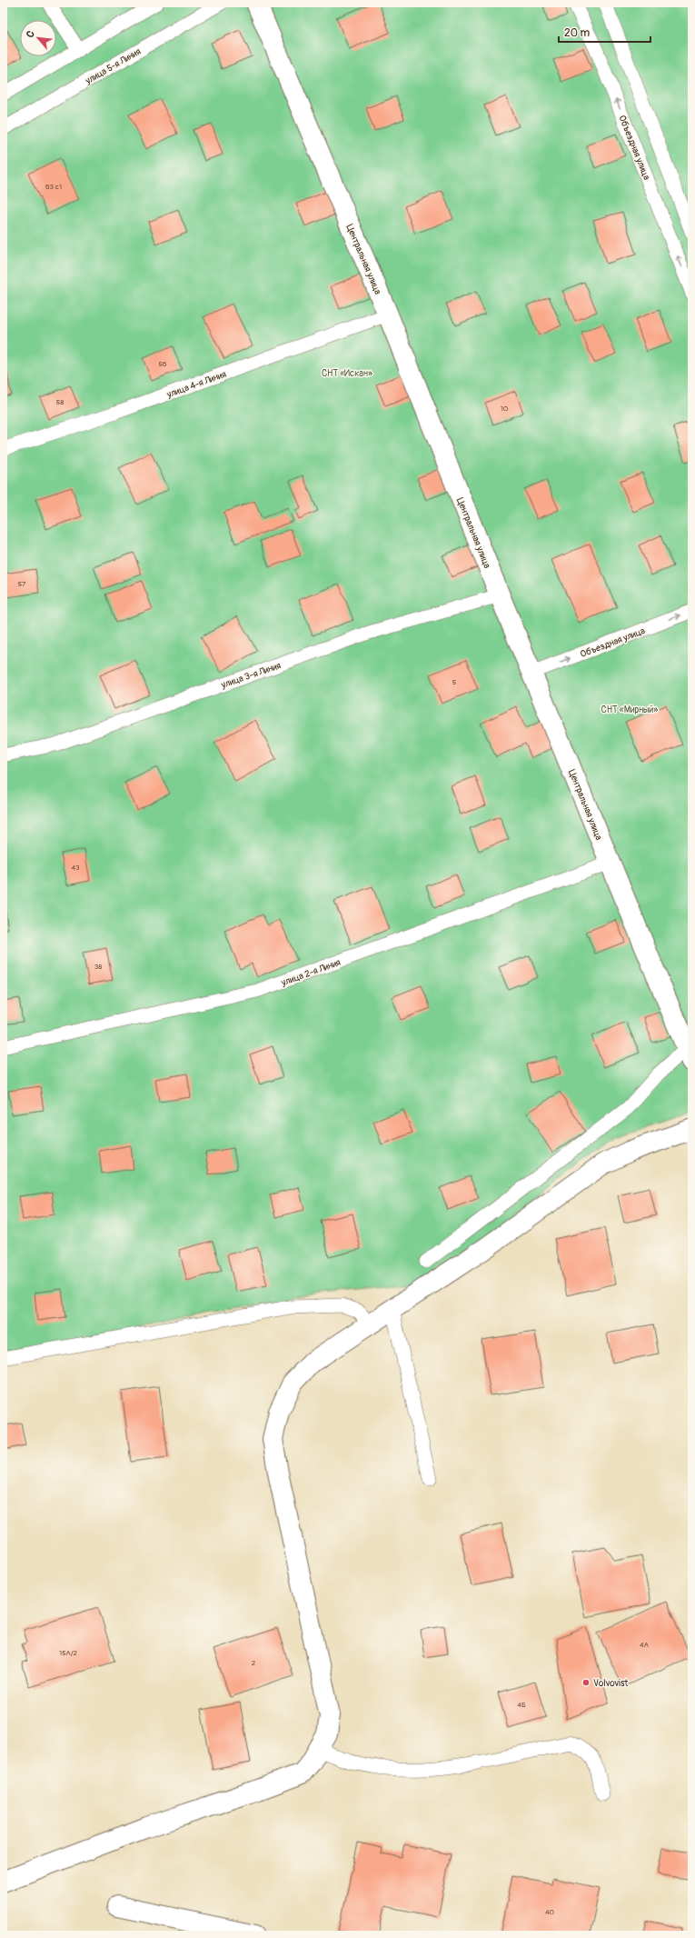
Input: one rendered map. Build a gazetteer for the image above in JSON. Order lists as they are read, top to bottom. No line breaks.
{"streets":{"street":["Центральная улица"],"lane":["улица 5-я Линия","Объездная улица","улица 4-я Линия","улица 3-я Линия","улица 2-я Линия"]},"crossings":[["Объездная улица","Центральная улица"],["Центральная улица","улица 4-я Линия"],["Центральная улица","улица 3-я Линия"],["Центральная улица","улица 2-я Линия"]],"parks":["СНТ «Искан»","СНТ «Мирный»"],"places":["Volvovist"],"house_numbers":["63 с1","56","58","10","57","5","43","38","4А","15А/2","2","4Б","40"],"scale_bar":"20 m","north":"top left"}
